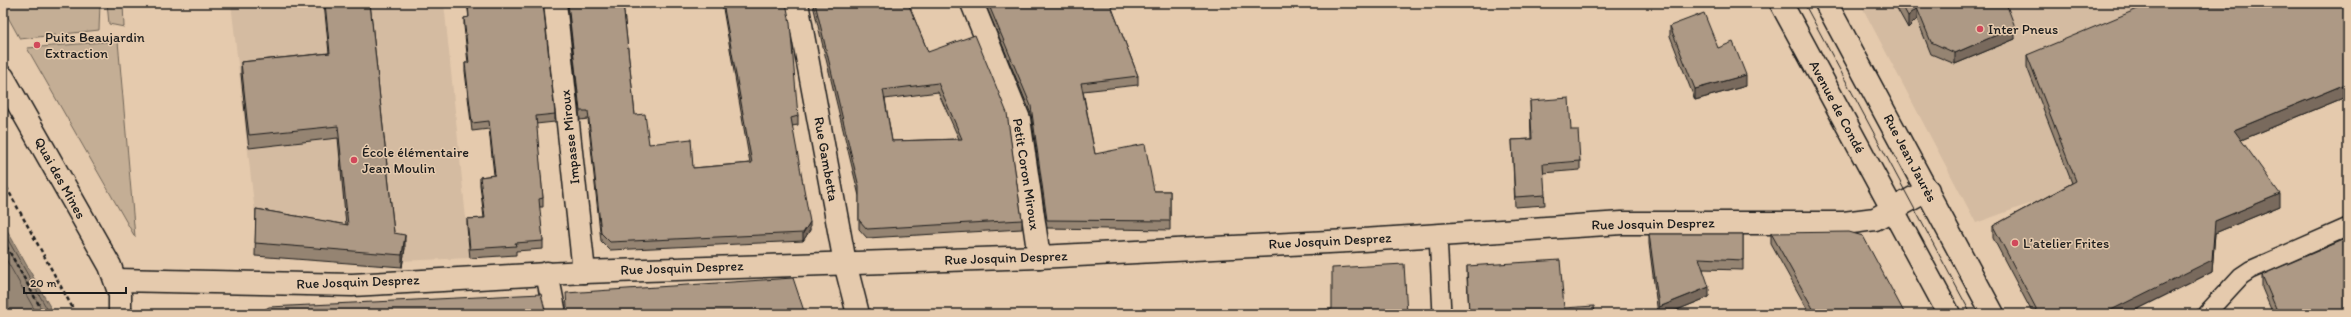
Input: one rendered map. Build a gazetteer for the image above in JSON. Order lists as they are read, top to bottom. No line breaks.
{"streets":{"street":["Avenue de Condé","Impasse Miroux","Rue Jean Jaurès","Rue Gambetta","Petit Coron Miroux","Quai des Mines","Rue Josquin Desprez"]},"crossings":[["Avenue de Condé","Rue Josquin Desprez"],["Impasse Miroux","Rue Josquin Desprez"],["Rue Gambetta","Rue Josquin Desprez"],["Petit Coron Miroux","Rue Josquin Desprez"],["Quai des Mines","Rue Josquin Desprez"]],"places":["Inter Pneus","Puits Beaujardin Extraction","École élémentaire Jean Moulin","L’atelier Frites"],"scale_bar":"20 m"}
